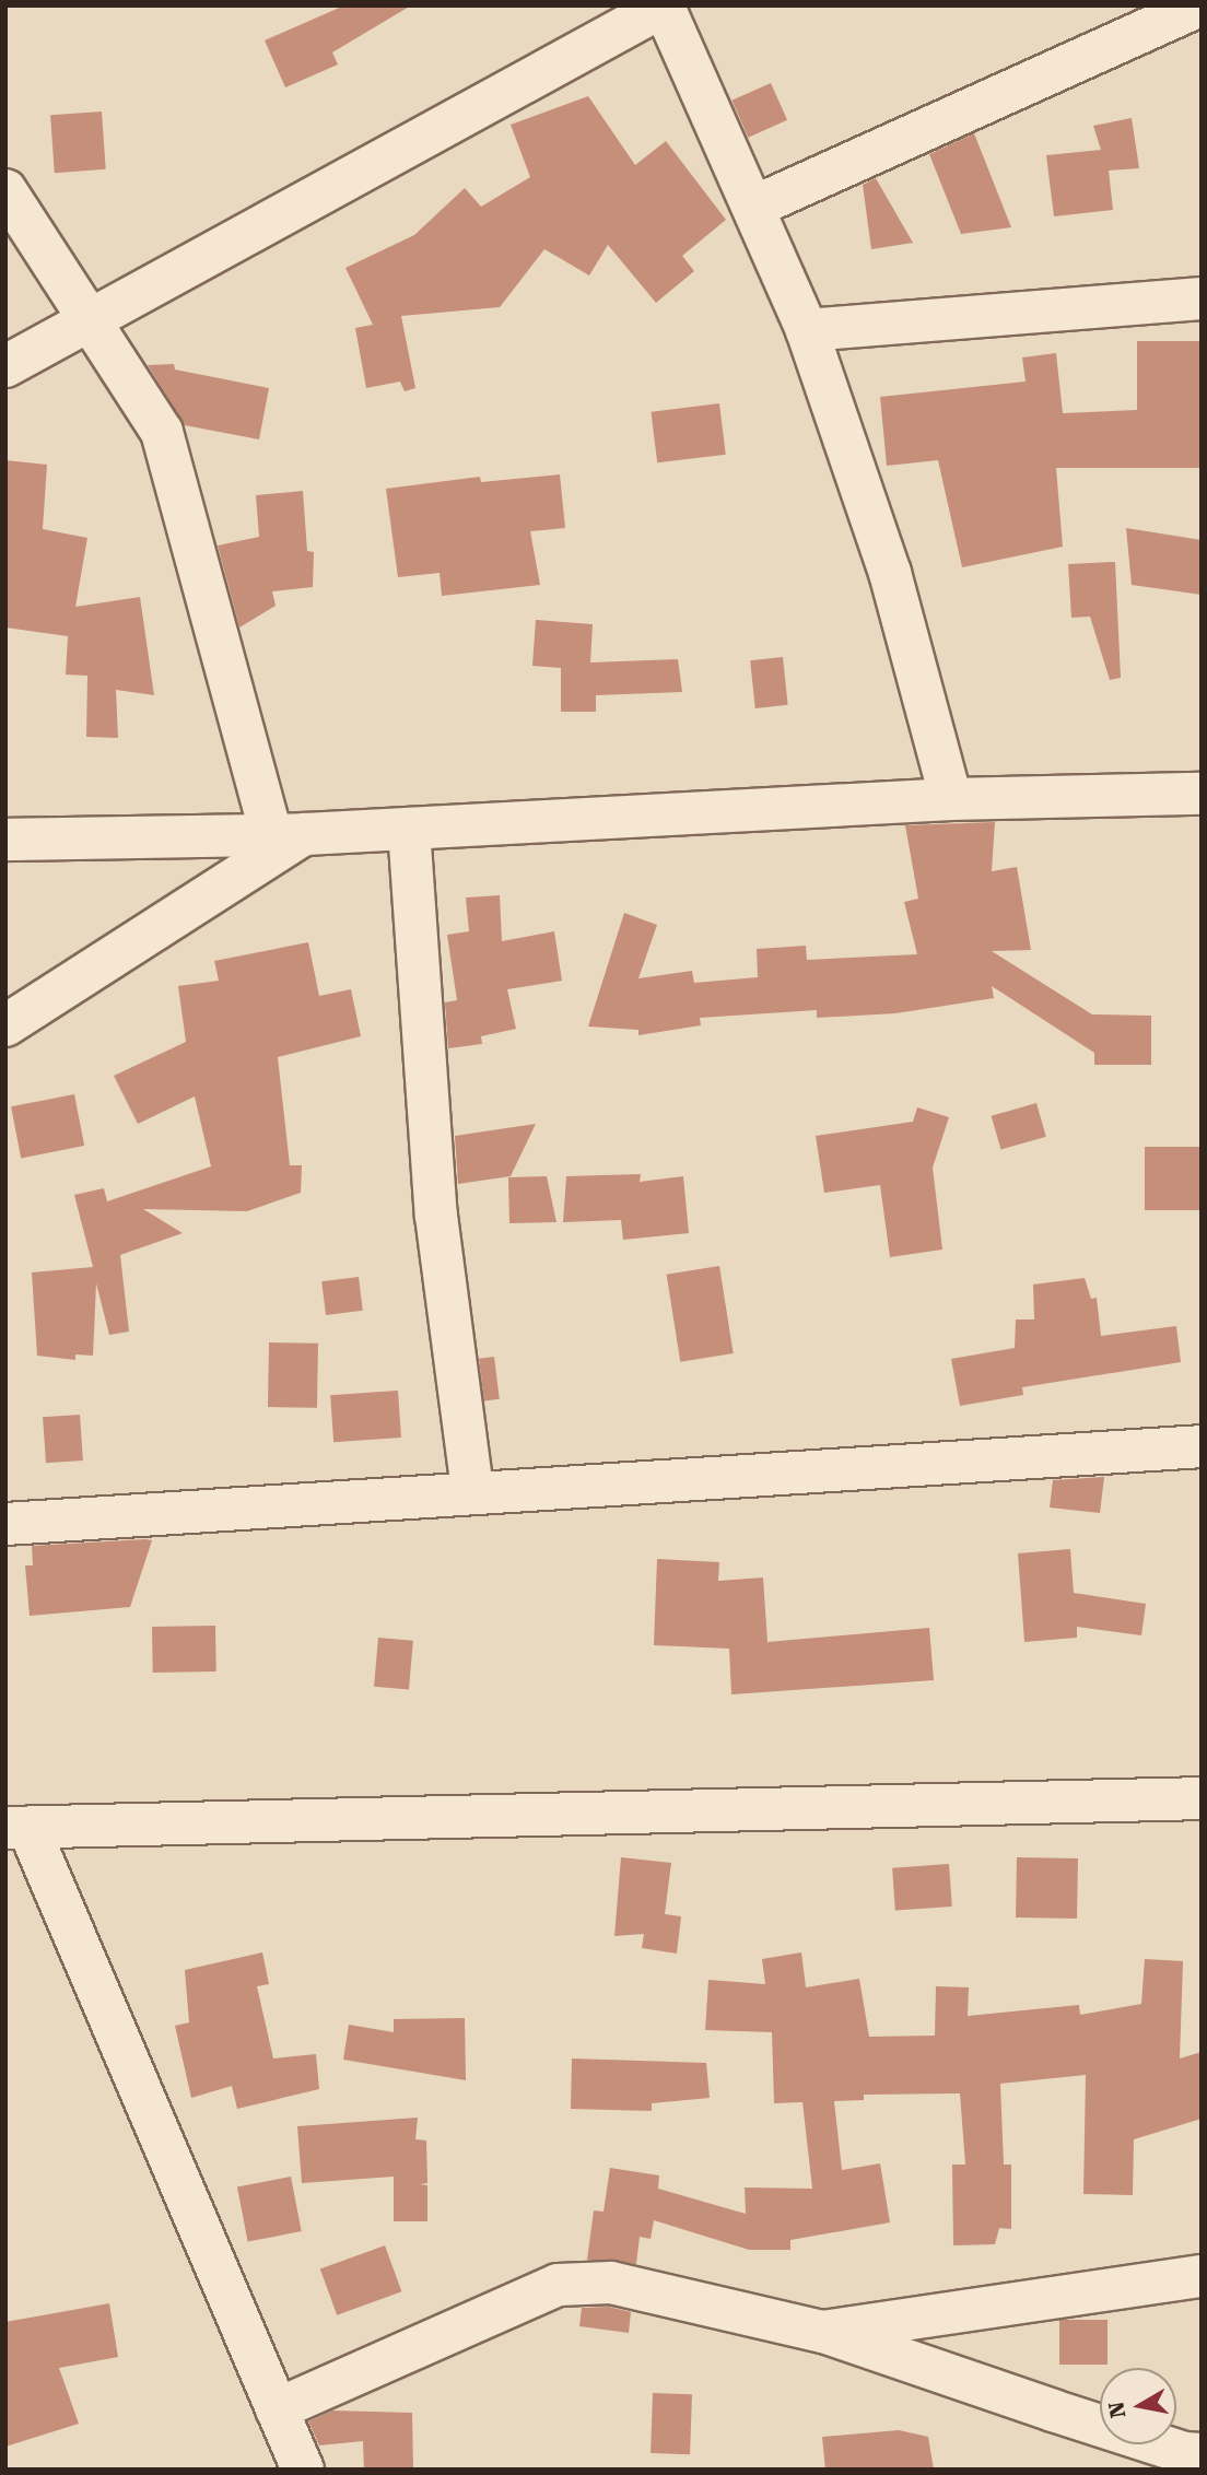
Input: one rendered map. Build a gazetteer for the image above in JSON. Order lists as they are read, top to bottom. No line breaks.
{"north":"left"}
